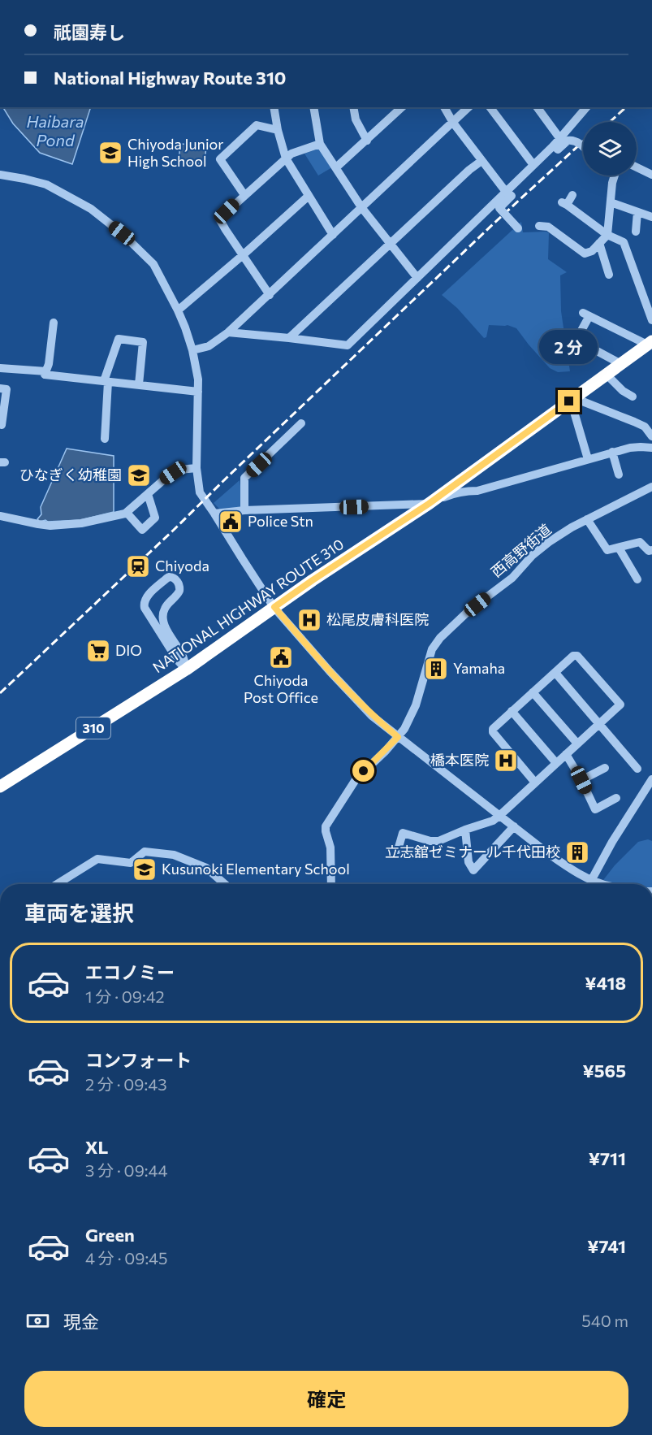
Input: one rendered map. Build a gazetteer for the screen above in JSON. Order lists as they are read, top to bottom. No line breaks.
{"streets":{"highway":["NATIONAL HIGHWAY ROUTE 310","310"],"street":["西高野街道"]},"water":["Haibara Pond"],"places":{"school or university":["Chiyoda Junior High School","ひなぎく幼稚園","Kusunoki Elementary School"],"public building":["Police Stn","Chiyoda Post Office"],"station":["Chiyoda"],"hospital":["松尾皮膚科医院","橋本医院"],"supermarket":["DIO"],"building":["Yamaha","立志舘ゼミナール千代田校"]},"page":{"banner":["祇園寿し","National Highway Route 310"],"bubble":"2 分","heading":"車両を選択","list":[{"name":"エコノミー","note":"1 分 · 09:42","value":"¥418"},{"name":"コンフォート","note":"2 分 · 09:43","value":"¥565"},{"name":"XL","note":"3 分 · 09:44","value":"¥711"},{"name":"Green","note":"4 分 · 09:45","value":"¥741"}],"pay":["現金","540 m"],"buttons":"確定"}}
